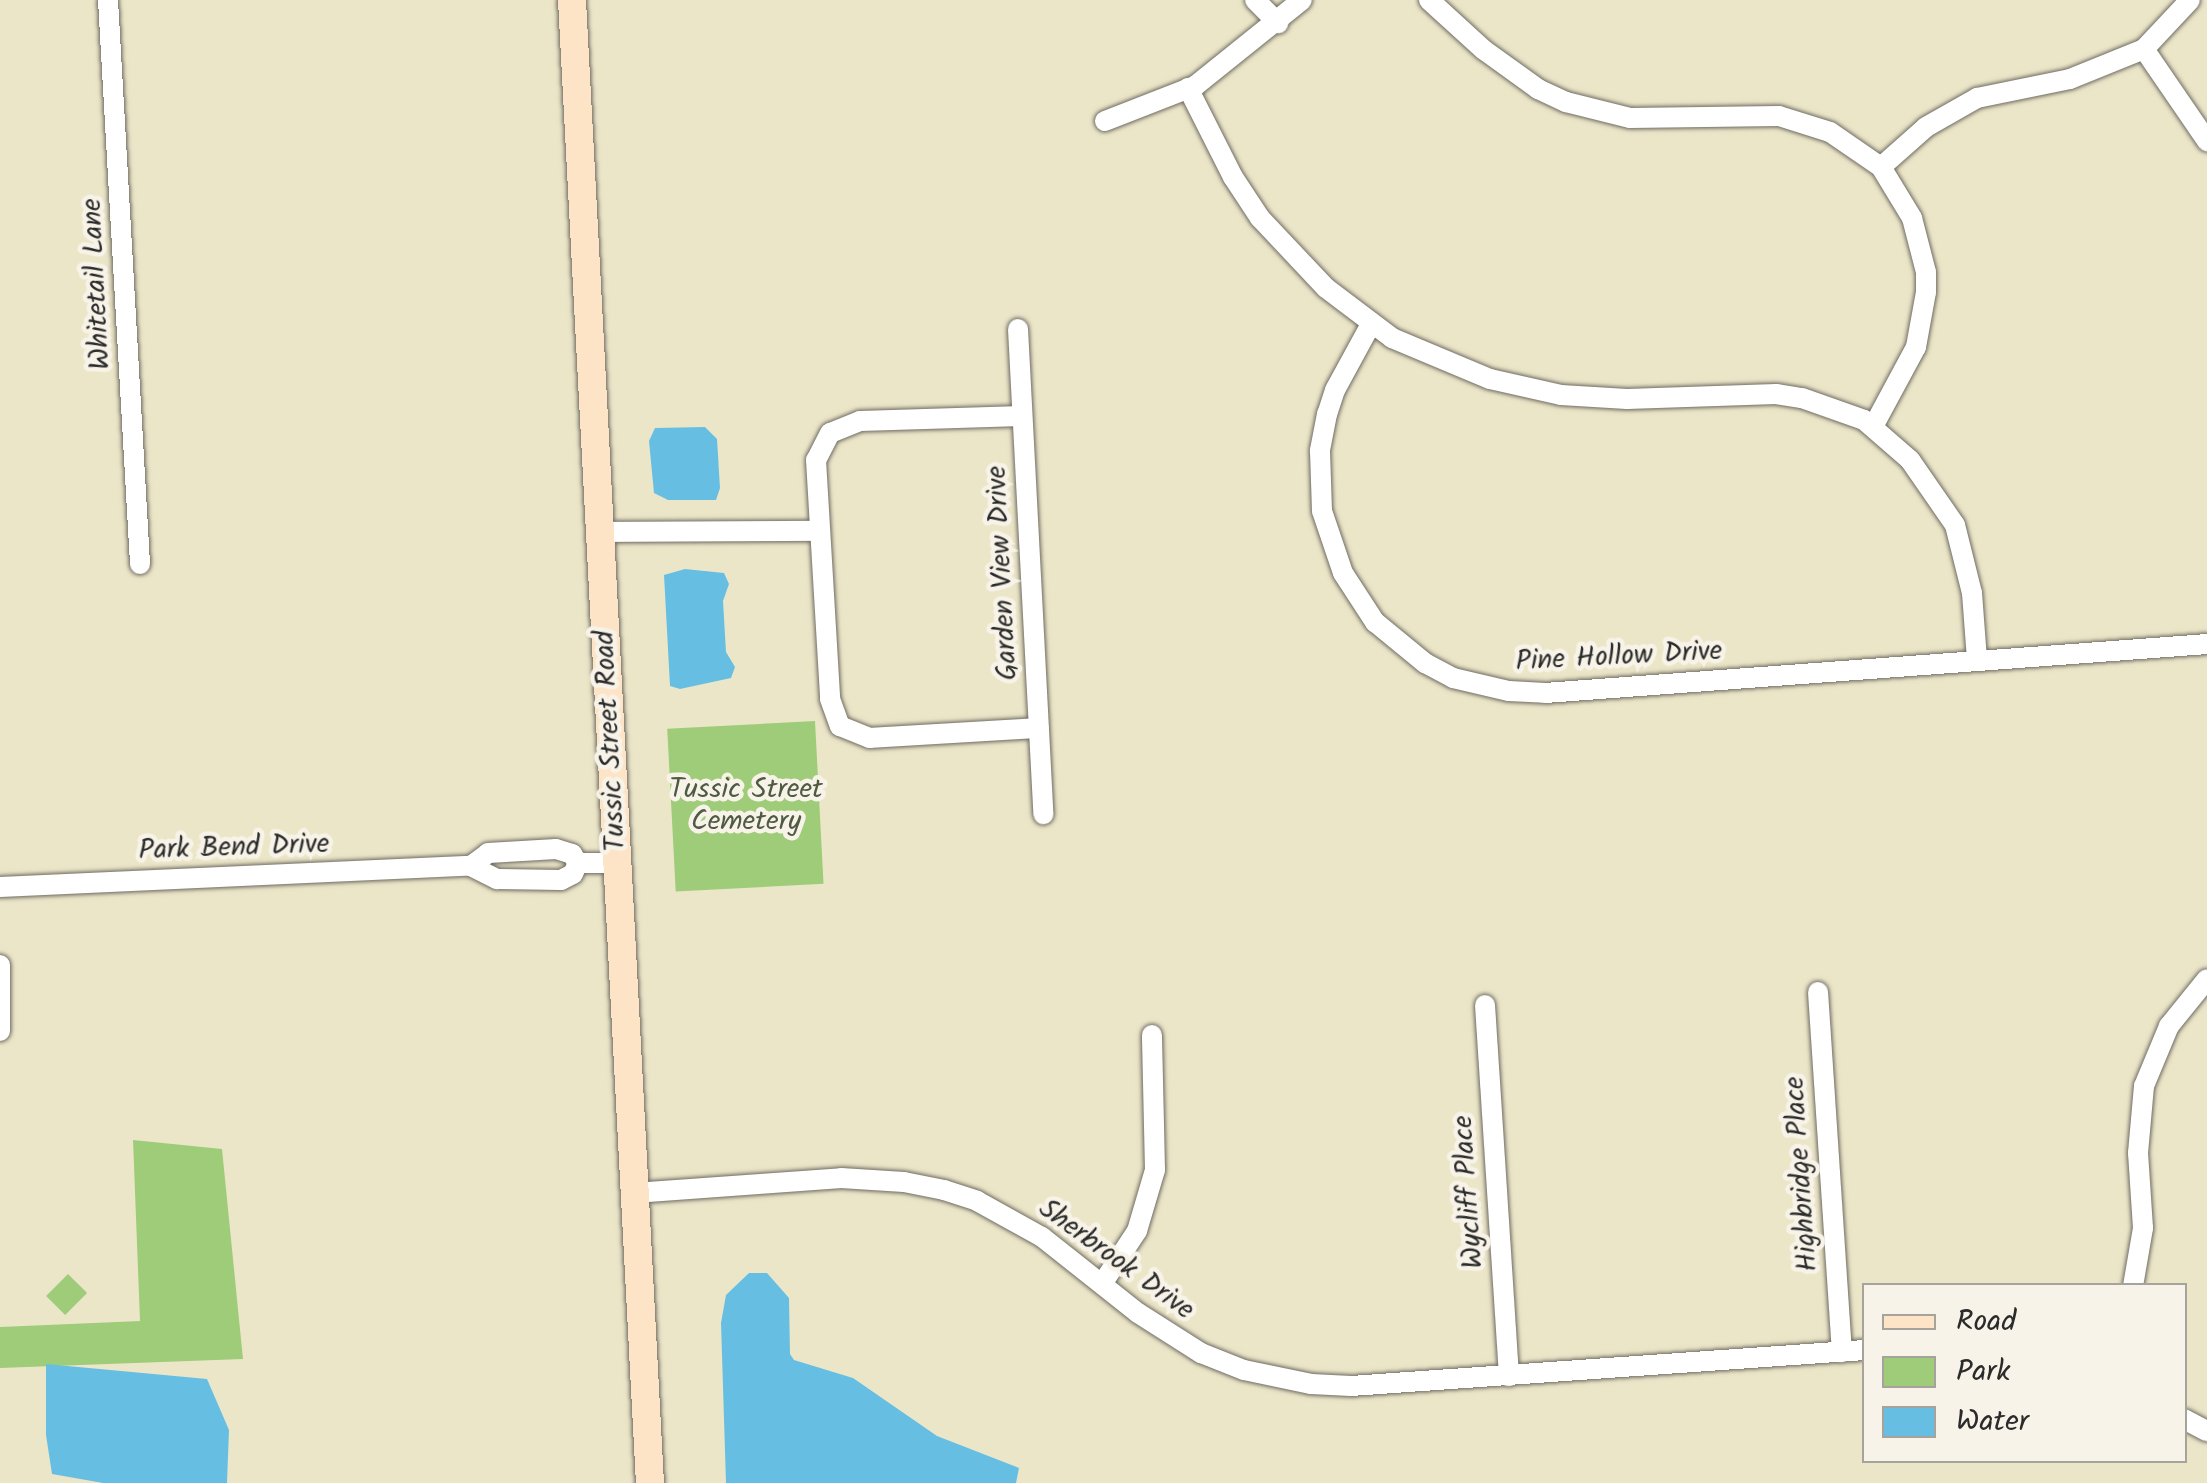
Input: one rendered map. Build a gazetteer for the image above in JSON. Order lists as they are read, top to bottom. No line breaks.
{"streets":{"main road":["Tussic Street Road"],"street":["Whitetail Lane","Garden View Drive","Pine Hollow Drive","Park Bend Drive","Highbridge Place","Wycliff Place","Sherbrook Drive"]},"crossings":[["Tussic Street Road","Park Bend Drive"],["Tussic Street Road","Sherbrook Drive"],["Highbridge Place","Sherbrook Drive"],["Wycliff Place","Sherbrook Drive"]],"parks":["Tussic Street Cemetery"],"legend":["Road","Park","Water"]}
